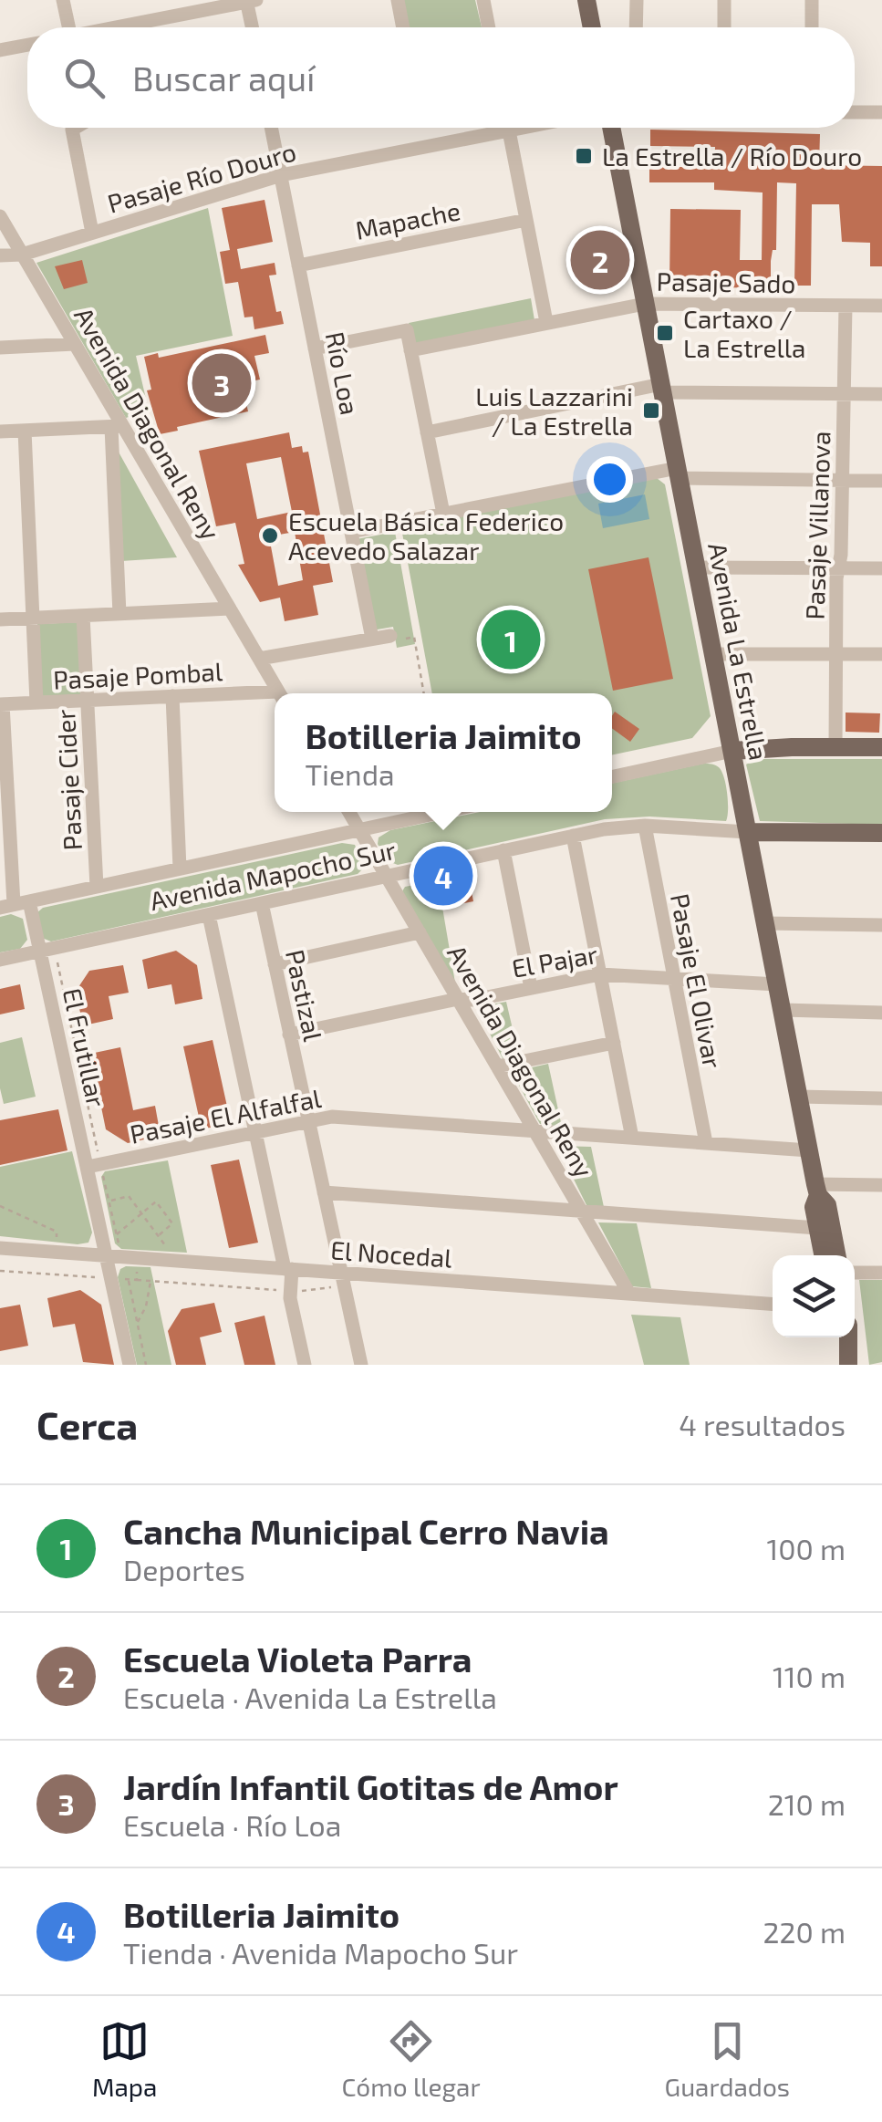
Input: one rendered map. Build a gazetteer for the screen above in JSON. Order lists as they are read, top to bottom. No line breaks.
{"streets":{"main road":["Avenida La Estrella","Avenida Mapocho Sur"],"street":["Pasaje Río Douro","Mapache","Pasaje Sado","Río Loa","Avenida Diagonal Reny","Pasaje Villanova","Pasaje Pombal","Pasaje Cider","El Pajar","Pasaje El Olivar","Pastizal","El Frutillar","Pasaje El Alfalfal","El Nocedal"]},"crossings":[["Pasaje Río Douro","Río Loa"],["Pasaje Río Douro","Avenida Diagonal Reny"],["Mapache","Río Loa"],["Pasaje Sado","Pasaje Villanova"],["Pasaje Sado","Avenida La Estrella"],["Río Loa","Pasaje Pombal"],["Avenida Diagonal Reny","Pasaje Pombal"],["Avenida Diagonal Reny","Avenida Mapocho Sur"],["Avenida Diagonal Reny","El Pajar"],["Avenida Diagonal Reny","Pasaje El Alfalfal"],["Avenida Diagonal Reny","El Nocedal"],["Avenida La Estrella","Avenida Mapocho Sur"],["Avenida La Estrella","El Pajar"],["Avenida La Estrella","Pasaje El Alfalfal"],["Pasaje Pombal","Pasaje Cider"],["Avenida Mapocho Sur","Pasaje El Olivar"],["Avenida Mapocho Sur","Pastizal"],["Avenida Mapocho Sur","El Frutillar"],["El Pajar","Pasaje El Olivar"],["El Pajar","Pastizal"],["Pasaje El Olivar","Pasaje El Alfalfal"],["Pastizal","Pasaje El Alfalfal"],["Pastizal","El Nocedal"],["El Frutillar","Pasaje El Alfalfal"],["El Frutillar","El Nocedal"]],"places":{"transit":["La Estrella / Río Douro","Cartaxo / La Estrella","Luis Lazzarini / La Estrella"],"other":["Escuela Básica Federico Acevedo Salazar"]},"page":{"search":"Buscar aquí","pins":["2","3","1","4"],"popup":["Botilleria Jaimito","Tienda"],"heading":["Cerca","4 resultados"],"list":[{"mark":"1","name":"Cancha Municipal Cerro Navia","note":"Deportes","value":"100 m"},{"mark":"2","name":"Escuela Violeta Parra","note":"Escuela · Avenida La Estrella","value":"110 m"},{"mark":"3","name":"Jardín Infantil Gotitas de Amor","note":"Escuela · Río Loa","value":"210 m"},{"mark":"4","name":"Botilleria Jaimito","note":"Tienda · Avenida Mapocho Sur","value":"220 m"}],"nav":["Mapa","Cómo llegar","Guardados"]}}
